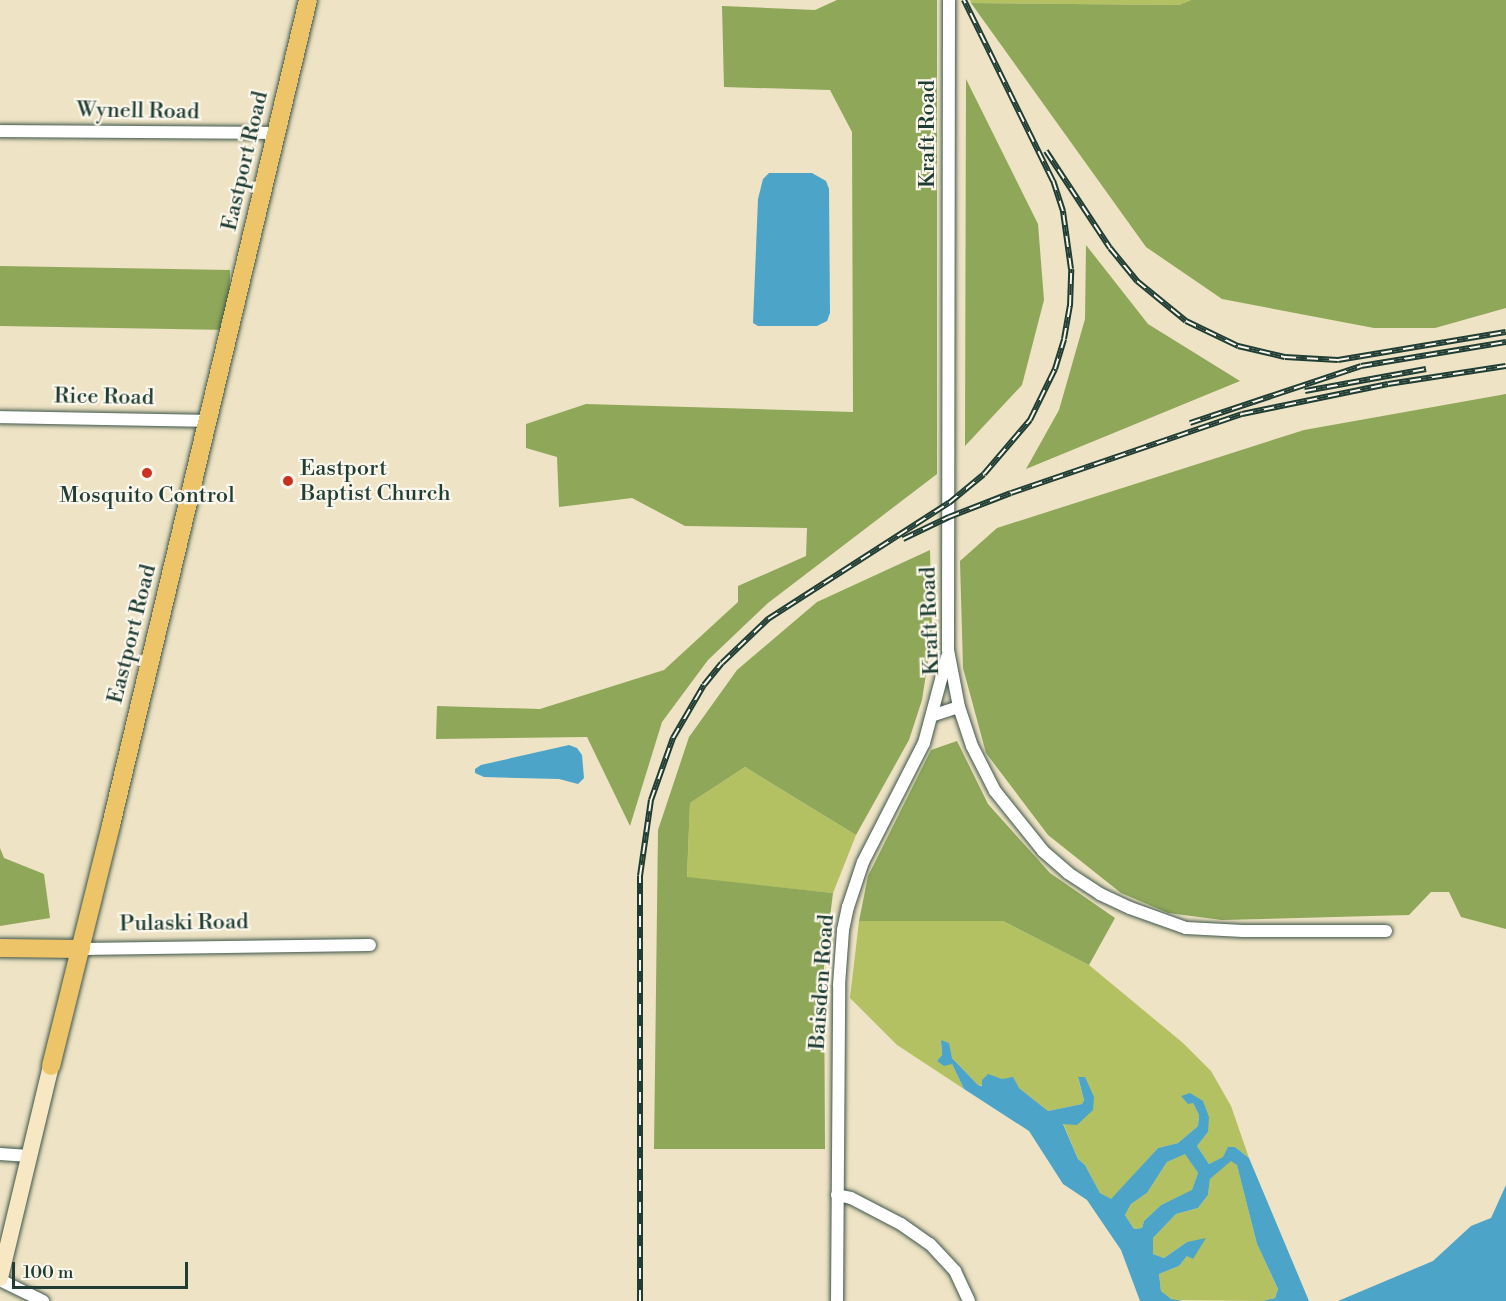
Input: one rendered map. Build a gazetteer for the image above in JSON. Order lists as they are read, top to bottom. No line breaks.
{"streets":{"main road":["Eastport Road","Pulaski Road"],"street":["Wynell Road","Kraft Road","Rice Road","Baisden Road"]},"crossings":[["Wynell Road","Eastport Road"],["Kraft Road","Baisden Road"],["Eastport Road","Rice Road"],["Eastport Road","Pulaski Road"]],"places":["Mosquito Control","Eastport Baptist Church"],"scale_bar":"100 m"}
